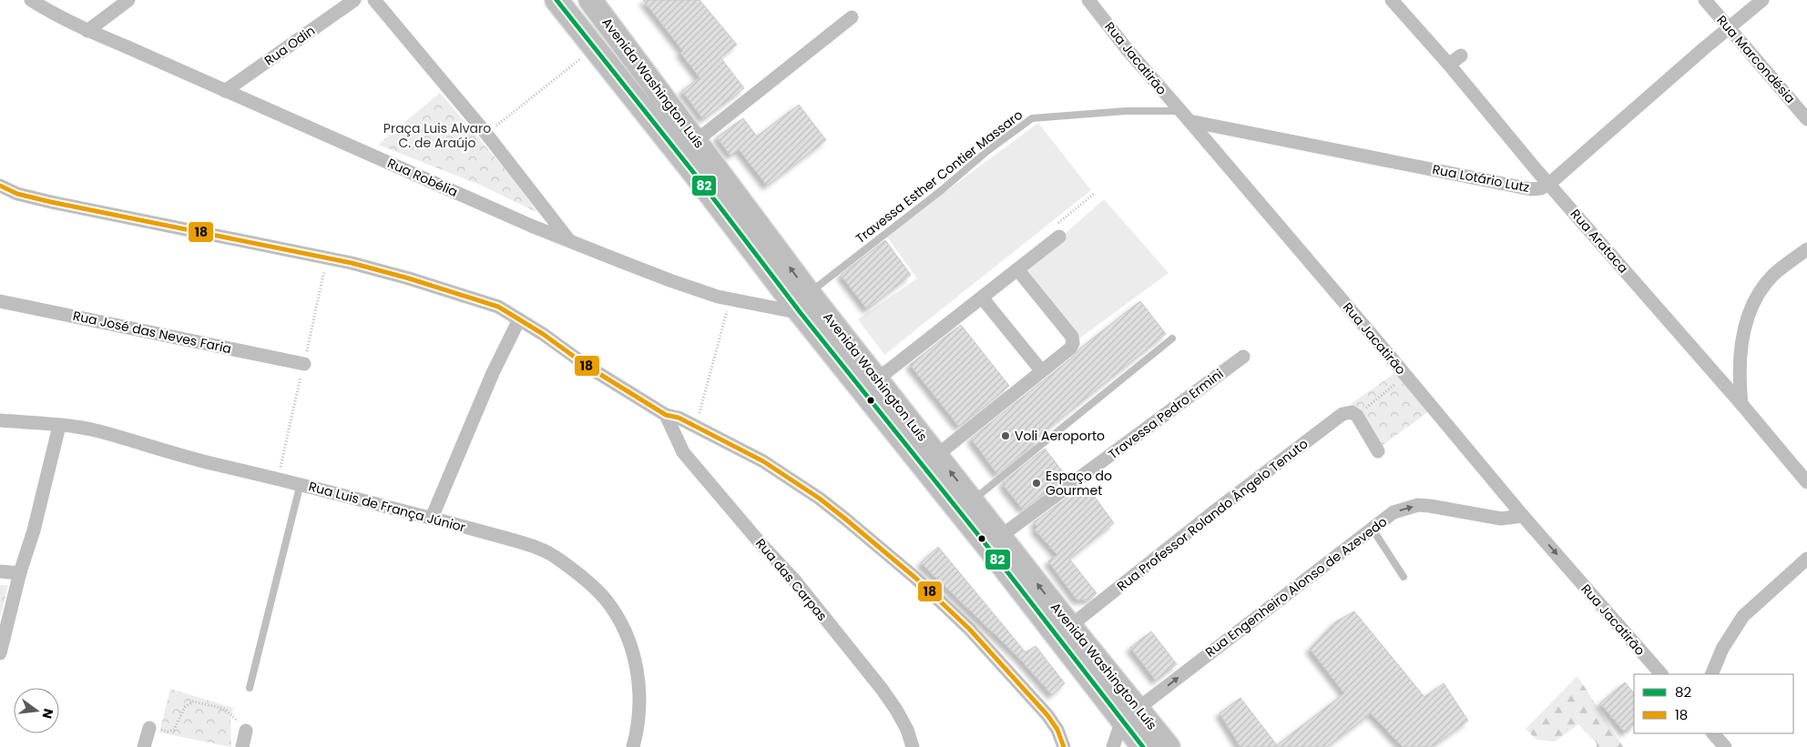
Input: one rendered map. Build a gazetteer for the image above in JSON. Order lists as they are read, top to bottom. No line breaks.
{"streets":{"highway":["Avenida Washington Luís"],"street":["Rua Odin","Rua Jacatirão","Rua Marcondésia","Rua Robélia","Rua Lotário Lutz","Rua Arataca","Rua José das Neves Faria","Travessa Pedro Ermini","Rua Luis de França Júnior","Rua Professor Rolando Ângelo Tenuto","Rua das Carpas","Rua Engenheiro Alonso de Azevedo"],"lane":["Travessa Esther Contier Massaro"]},"crossings":[["Rua Odin","Rua Robélia"],["Rua Jacatirão","Travessa Esther Contier Massaro"],["Rua Jacatirão","Rua Lotário Lutz"],["Rua Jacatirão","Rua Engenheiro Alonso de Azevedo"],["Rua Marcondésia","Rua Lotário Lutz"],["Avenida Washington Luís","Travessa Esther Contier Massaro"],["Avenida Washington Luís","Rua Robélia"],["Avenida Washington Luís","Travessa Pedro Ermini"],["Avenida Washington Luís","Rua Professor Rolando Ângelo Tenuto"],["Avenida Washington Luís","Rua Engenheiro Alonso de Azevedo"],["Travessa Esther Contier Massaro","Rua Robélia"],["Rua Lotário Lutz","Rua Arataca"]],"one_way":["Rua Engenheiro Alonso de Azevedo"],"parks":["Praça Luis Alvaro C. de Araújo"],"places":["Voli Aeroporto","Espaço do Gourmet"],"lines":["transit line 82","transit line 18"],"legend":["82","18"],"north":"right"}
